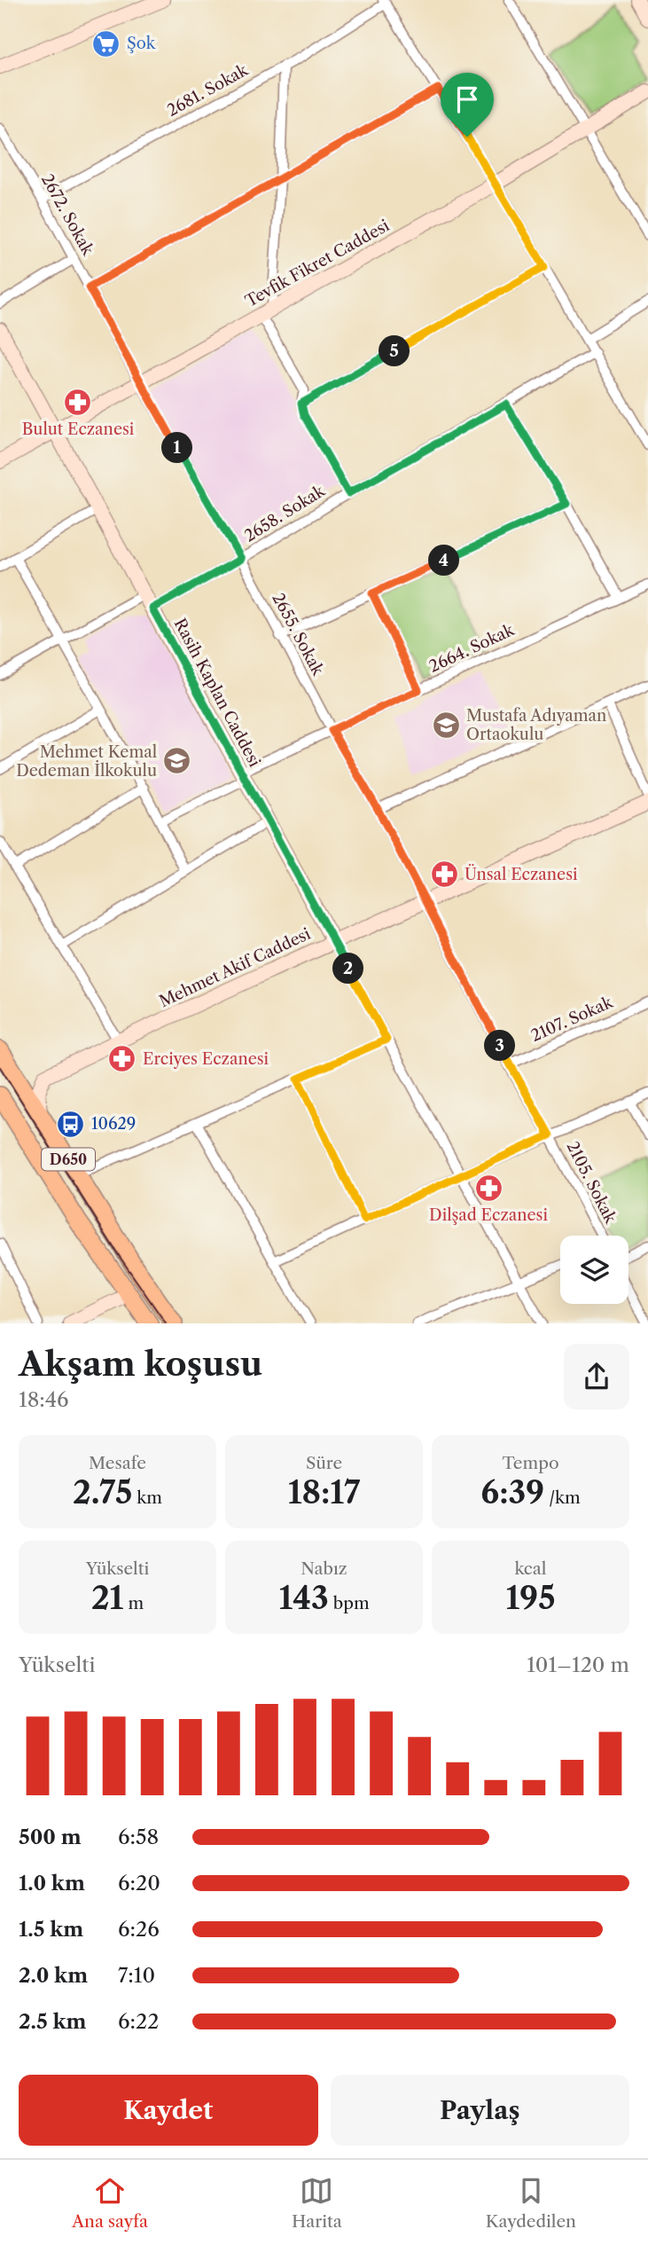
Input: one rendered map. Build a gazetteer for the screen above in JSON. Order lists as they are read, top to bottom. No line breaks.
{"streets":{"highway":["D650"],"street":["2681. Sokak","2672. Sokak","Tevfik Fikret Caddesi","2658. Sokak","2655. Sokak","2664. Sokak","Rasih Kaplan Caddesi","Mehmet Akif Caddesi","2107. Sokak","2105. Sokak"]},"crossings":[["2681. Sokak","2672. Sokak"],["2672. Sokak","Tevfik Fikret Caddesi"],["2672. Sokak","2655. Sokak"],["Tevfik Fikret Caddesi","2655. Sokak"],["Tevfik Fikret Caddesi","Rasih Kaplan Caddesi"],["2658. Sokak","2655. Sokak"],["2658. Sokak","Rasih Kaplan Caddesi"],["2655. Sokak","2664. Sokak"],["2655. Sokak","Mehmet Akif Caddesi"],["2655. Sokak","2105. Sokak"],["2664. Sokak","Rasih Kaplan Caddesi"],["Rasih Kaplan Caddesi","Mehmet Akif Caddesi"],["Mehmet Akif Caddesi","D650"],["Mehmet Akif Caddesi","2105. Sokak"],["2107. Sokak","2105. Sokak"]],"places":{"supermarket":["Şok"],"pharmacy":["Bulut Eczanesi","Ünsal Eczanesi","Erciyes Eczanesi","Dilşad Eczanesi"],"school or university":["Mustafa Adıyaman Ortaokulu","Mehmet Kemal Dedeman İlkokulu"],"bus stop":["10629"]},"page":{"pins":["5","1","4","2","3"],"heading":["Akşam koşusu","18:46"],"stats":[["Mesafe","2.75 km"],["Süre","18:17"],["Tempo","6:39 /km"],["Yükselti","21 m"],["Nabız","143 bpm"],["kcal","195"]],"chart":["Yükselti","101–120 m"],"list":[{"name":"500 m","note":"6:58"},{"name":"1.0 km","note":"6:20"},{"name":"1.5 km","note":"6:26"},{"name":"2.0 km","note":"7:10"},{"name":"2.5 km","note":"6:22"}],"buttons":["Kaydet","Paylaş"],"tabs":["Ana sayfa","Harita","Kaydedilen"]}}
